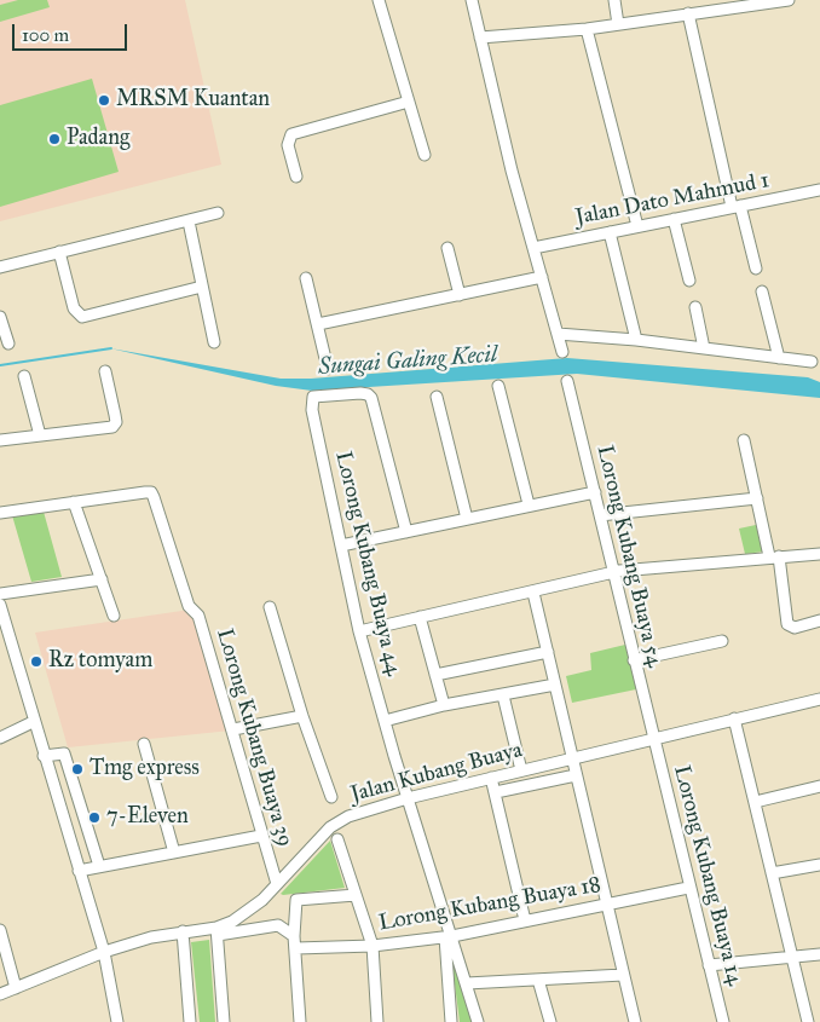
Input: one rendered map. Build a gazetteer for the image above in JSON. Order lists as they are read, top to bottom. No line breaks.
{"streets":{"street":["Jalan Dato Mahmud 1","Lorong Kubang Buaya 54","Lorong Kubang Buaya 44","Lorong Kubang Buaya 39","Jalan Kubang Buaya","Lorong Kubang Buaya 14","Lorong Kubang Buaya 18"]},"crossings":[["Lorong Kubang Buaya 54","Jalan Kubang Buaya"],["Lorong Kubang Buaya 54","Lorong Kubang Buaya 14"],["Lorong Kubang Buaya 44","Jalan Kubang Buaya"],["Lorong Kubang Buaya 44","Lorong Kubang Buaya 18"],["Lorong Kubang Buaya 39","Jalan Kubang Buaya"],["Jalan Kubang Buaya","Lorong Kubang Buaya 14"],["Lorong Kubang Buaya 14","Lorong Kubang Buaya 18"]],"water":["Sungai Galing Kecil"],"places":["MRSM Kuantan","Padang","Rz tomyam","Tmg express","7-Eleven"],"scale_bar":"100 m"}
